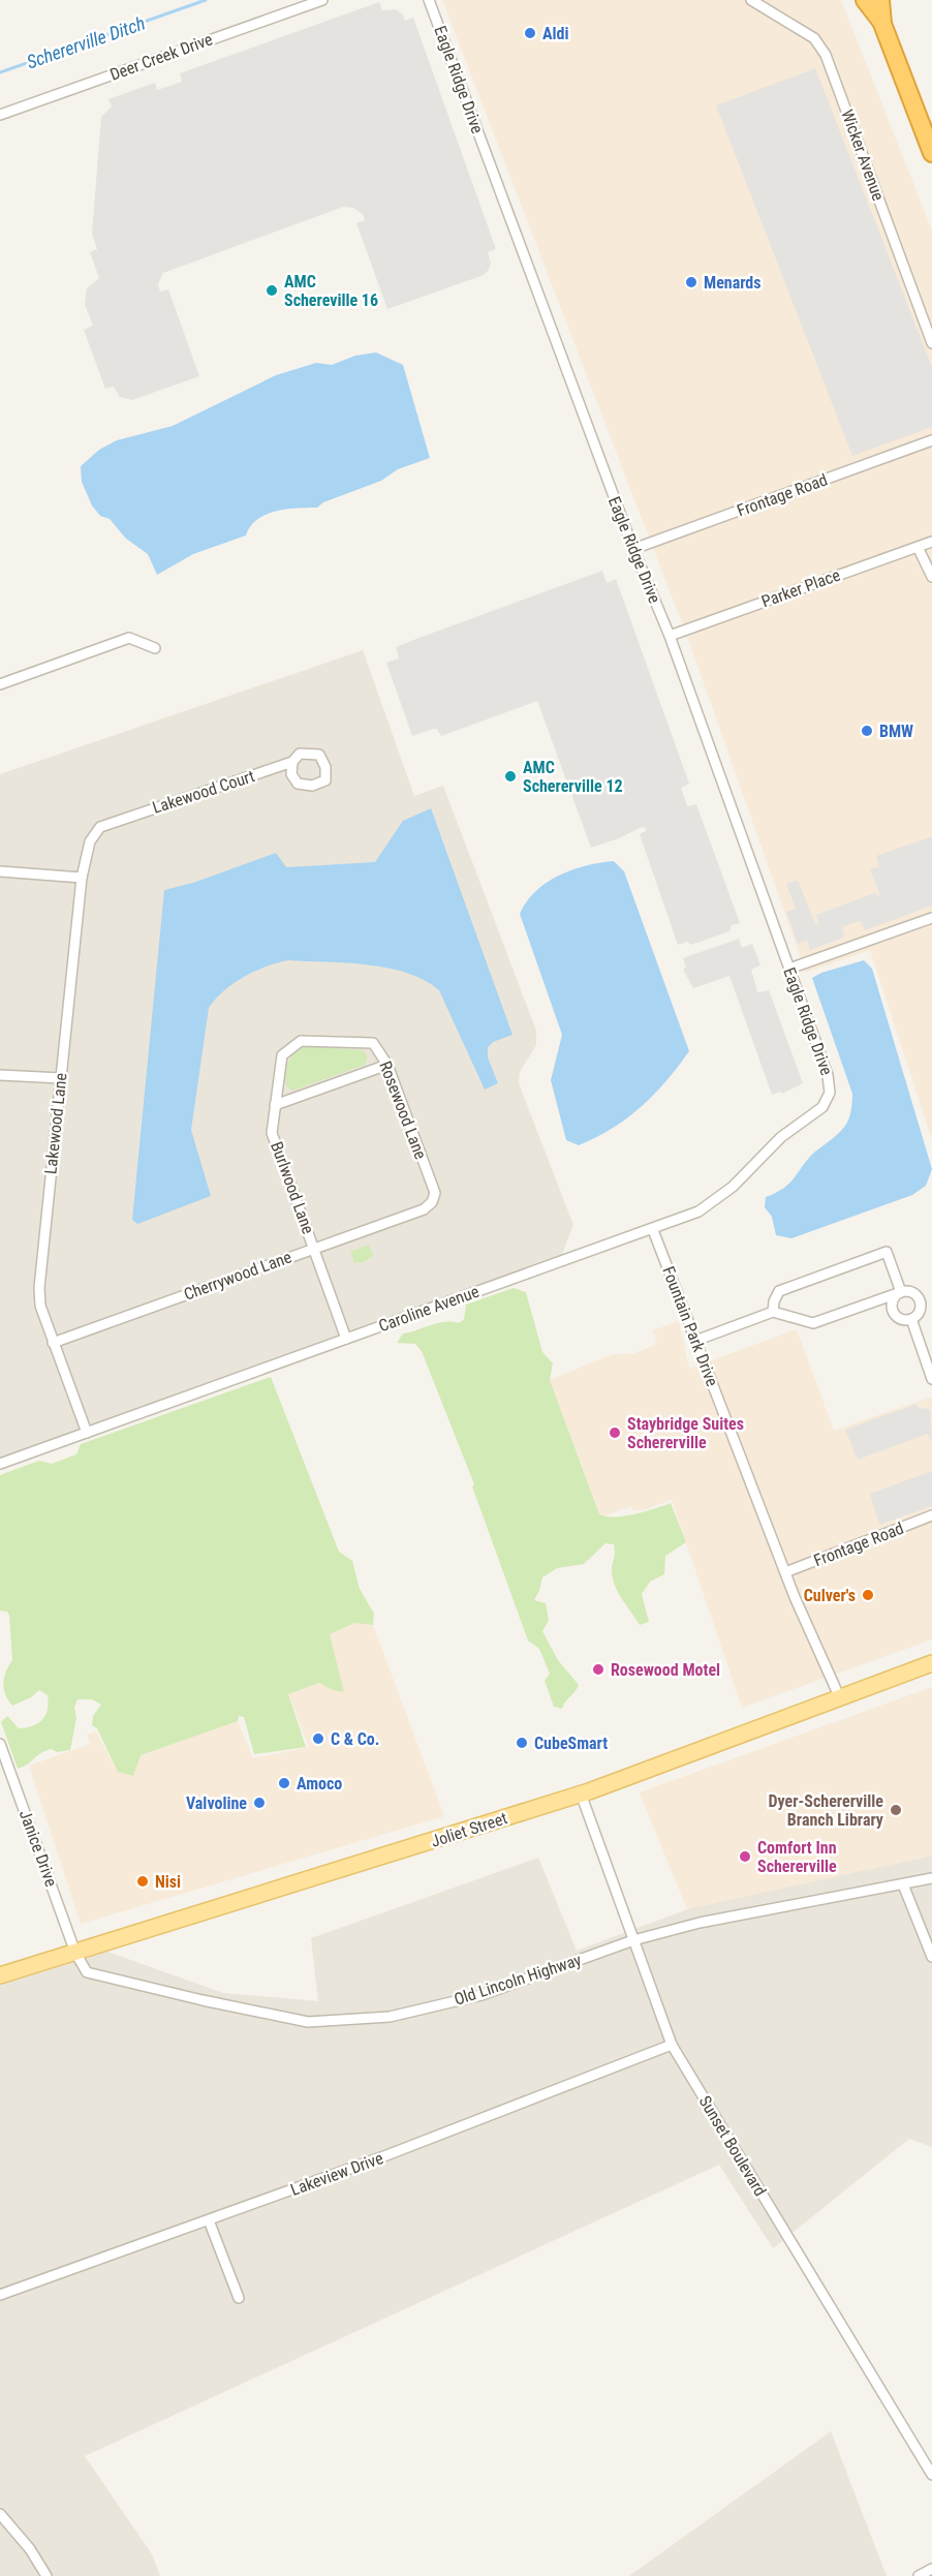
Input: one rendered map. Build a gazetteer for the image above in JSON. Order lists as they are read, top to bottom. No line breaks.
{"streets":{"main road":["Joliet Street"],"street":["Deer Creek Drive","Eagle Ridge Drive","Wicker Avenue","Frontage Road","Parker Place","Lakewood Court","Rosewood Lane","Lakewood Lane","Burlwood Lane","Cherrywood Lane","Caroline Avenue","Fountain Park Drive","Janice Drive","Old Lincoln Highway","Sunset Boulevard","Lakeview Drive"]},"crossings":[["Eagle Ridge Drive","Frontage Road"],["Eagle Ridge Drive","Parker Place"],["Eagle Ridge Drive","Caroline Avenue"],["Frontage Road","Fountain Park Drive"],["Lakewood Court","Lakewood Lane"],["Rosewood Lane","Burlwood Lane"],["Rosewood Lane","Cherrywood Lane"],["Lakewood Lane","Cherrywood Lane"],["Lakewood Lane","Caroline Avenue"],["Burlwood Lane","Cherrywood Lane"],["Burlwood Lane","Caroline Avenue"],["Caroline Avenue","Fountain Park Drive"],["Fountain Park Drive","Joliet Street"],["Joliet Street","Janice Drive"],["Joliet Street","Old Lincoln Highway"],["Joliet Street","Sunset Boulevard"],["Janice Drive","Old Lincoln Highway"],["Old Lincoln Highway","Sunset Boulevard"],["Sunset Boulevard","Lakeview Drive"]],"water":["Schererville Ditch"],"places":["Aldi","Menards","AMC Schereville 16","BMW","AMC Schererville 12","Staybridge Suites Schererville","Culver's","Rosewood Motel","C & Co.","CubeSmart","Amoco","Valvoline","Dyer-Schererville Branch Library","Comfort Inn Schererville","Nisi"]}
